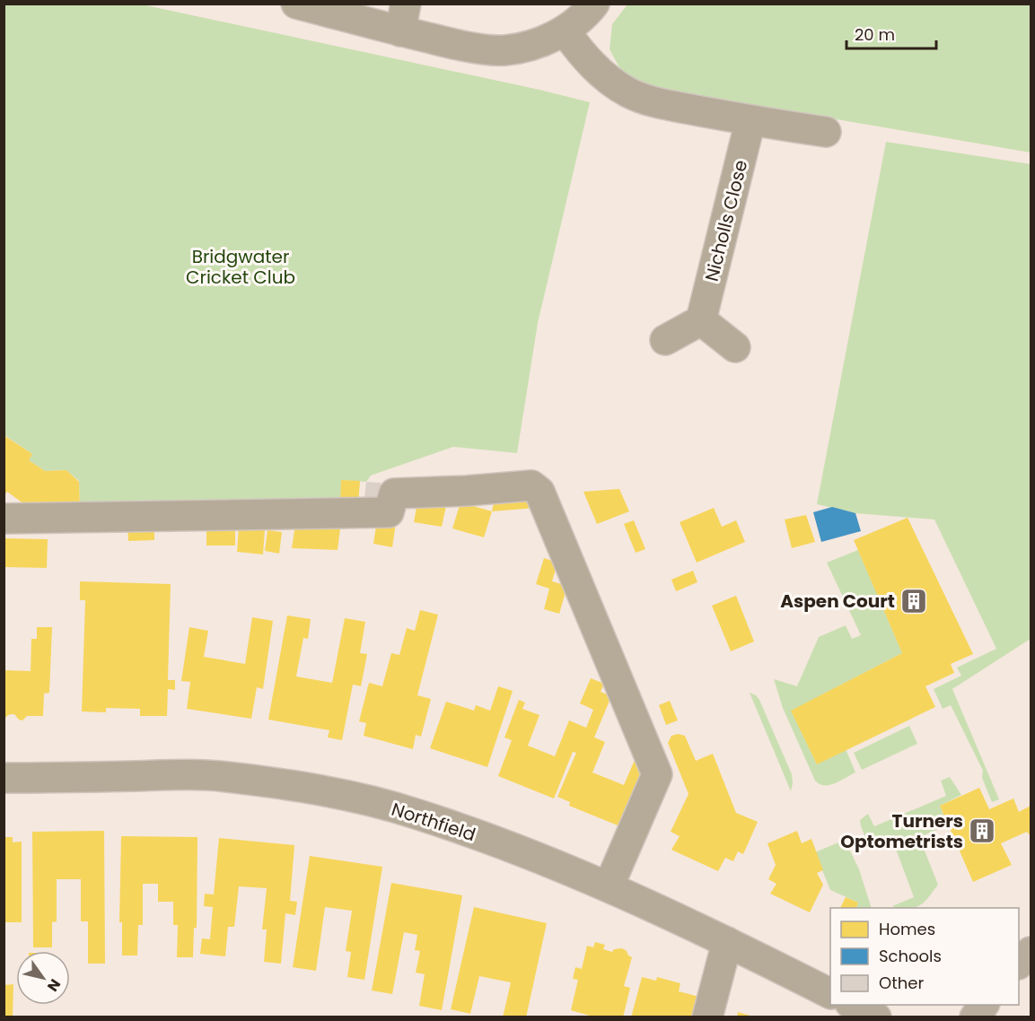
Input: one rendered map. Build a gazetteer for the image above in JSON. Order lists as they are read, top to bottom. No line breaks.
{"streets":{"street":["Nicholls Close","Northfield"]},"parks":["Bridgwater Cricket Club"],"places":{"building":["Aspen Court","Turners Optometrists"]},"legend":["Homes","Schools","Other"],"scale_bar":"20 m","north":"bottom right"}
